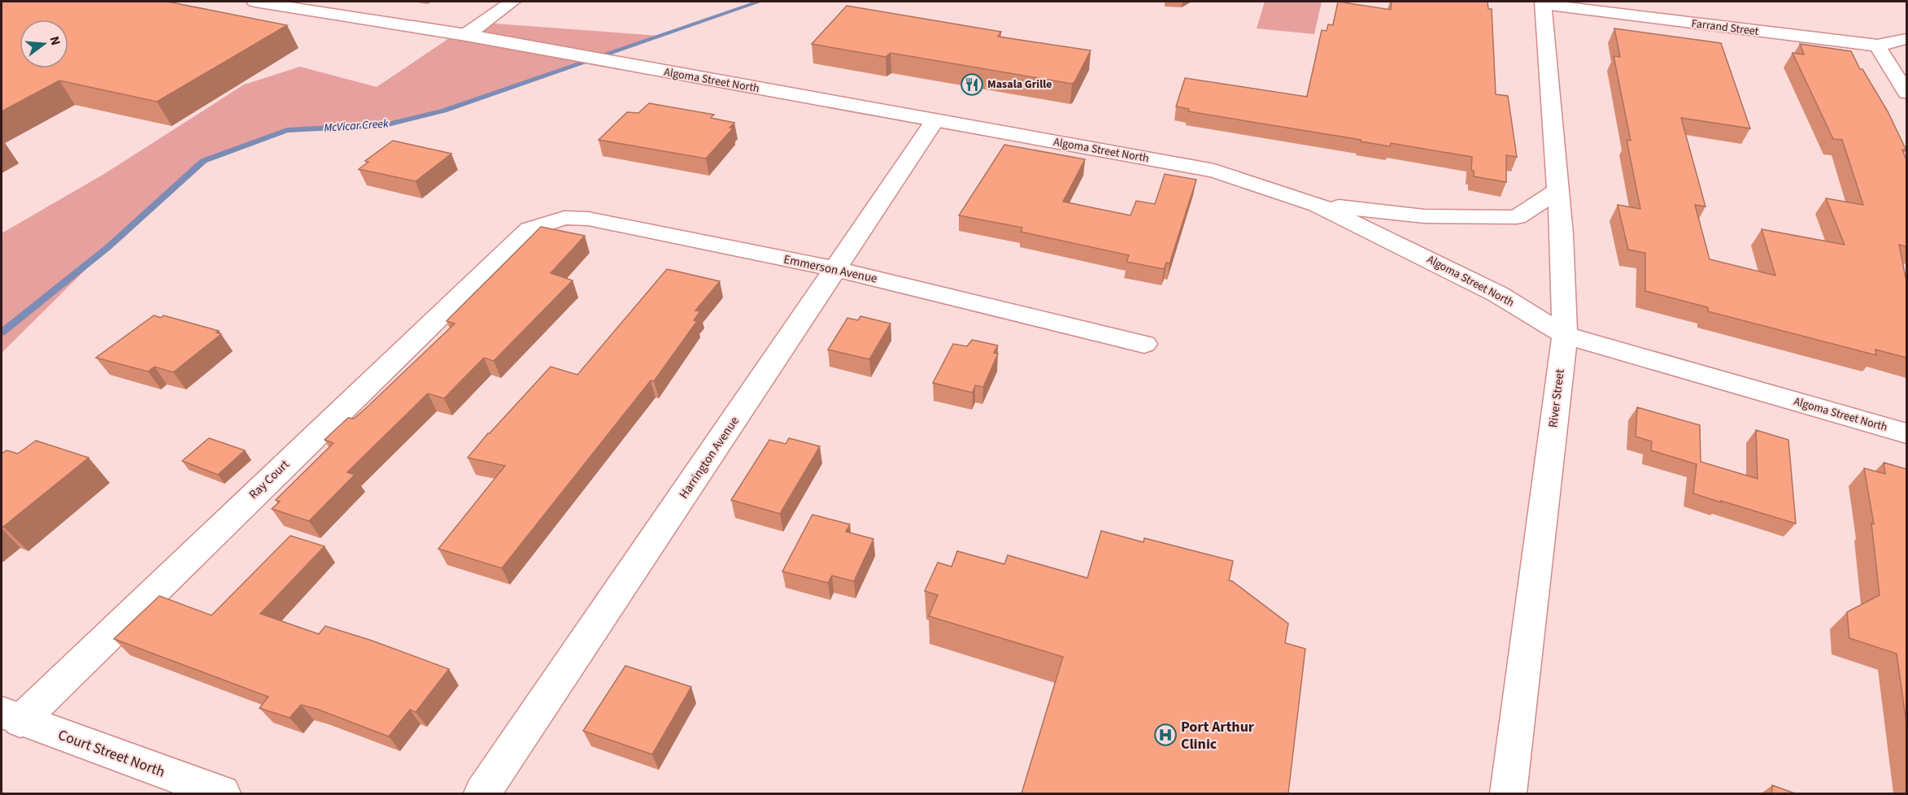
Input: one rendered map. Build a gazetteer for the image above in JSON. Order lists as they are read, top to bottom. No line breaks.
{"streets":{"street":["Farrand Street","Algoma Street North","Emmerson Avenue","River Street","Harrington Avenue","Ray Court","Court Street North"]},"crossings":[["Farrand Street","River Street"],["Algoma Street North","River Street"],["Algoma Street North","Harrington Avenue"],["Emmerson Avenue","Harrington Avenue"],["Emmerson Avenue","Ray Court"],["Ray Court","Court Street North"]],"water":["McVicar Creek"],"places":{"restaurant":["Masala Grille"],"hospital":["Port Arthur Clinic"]},"north":"right"}
